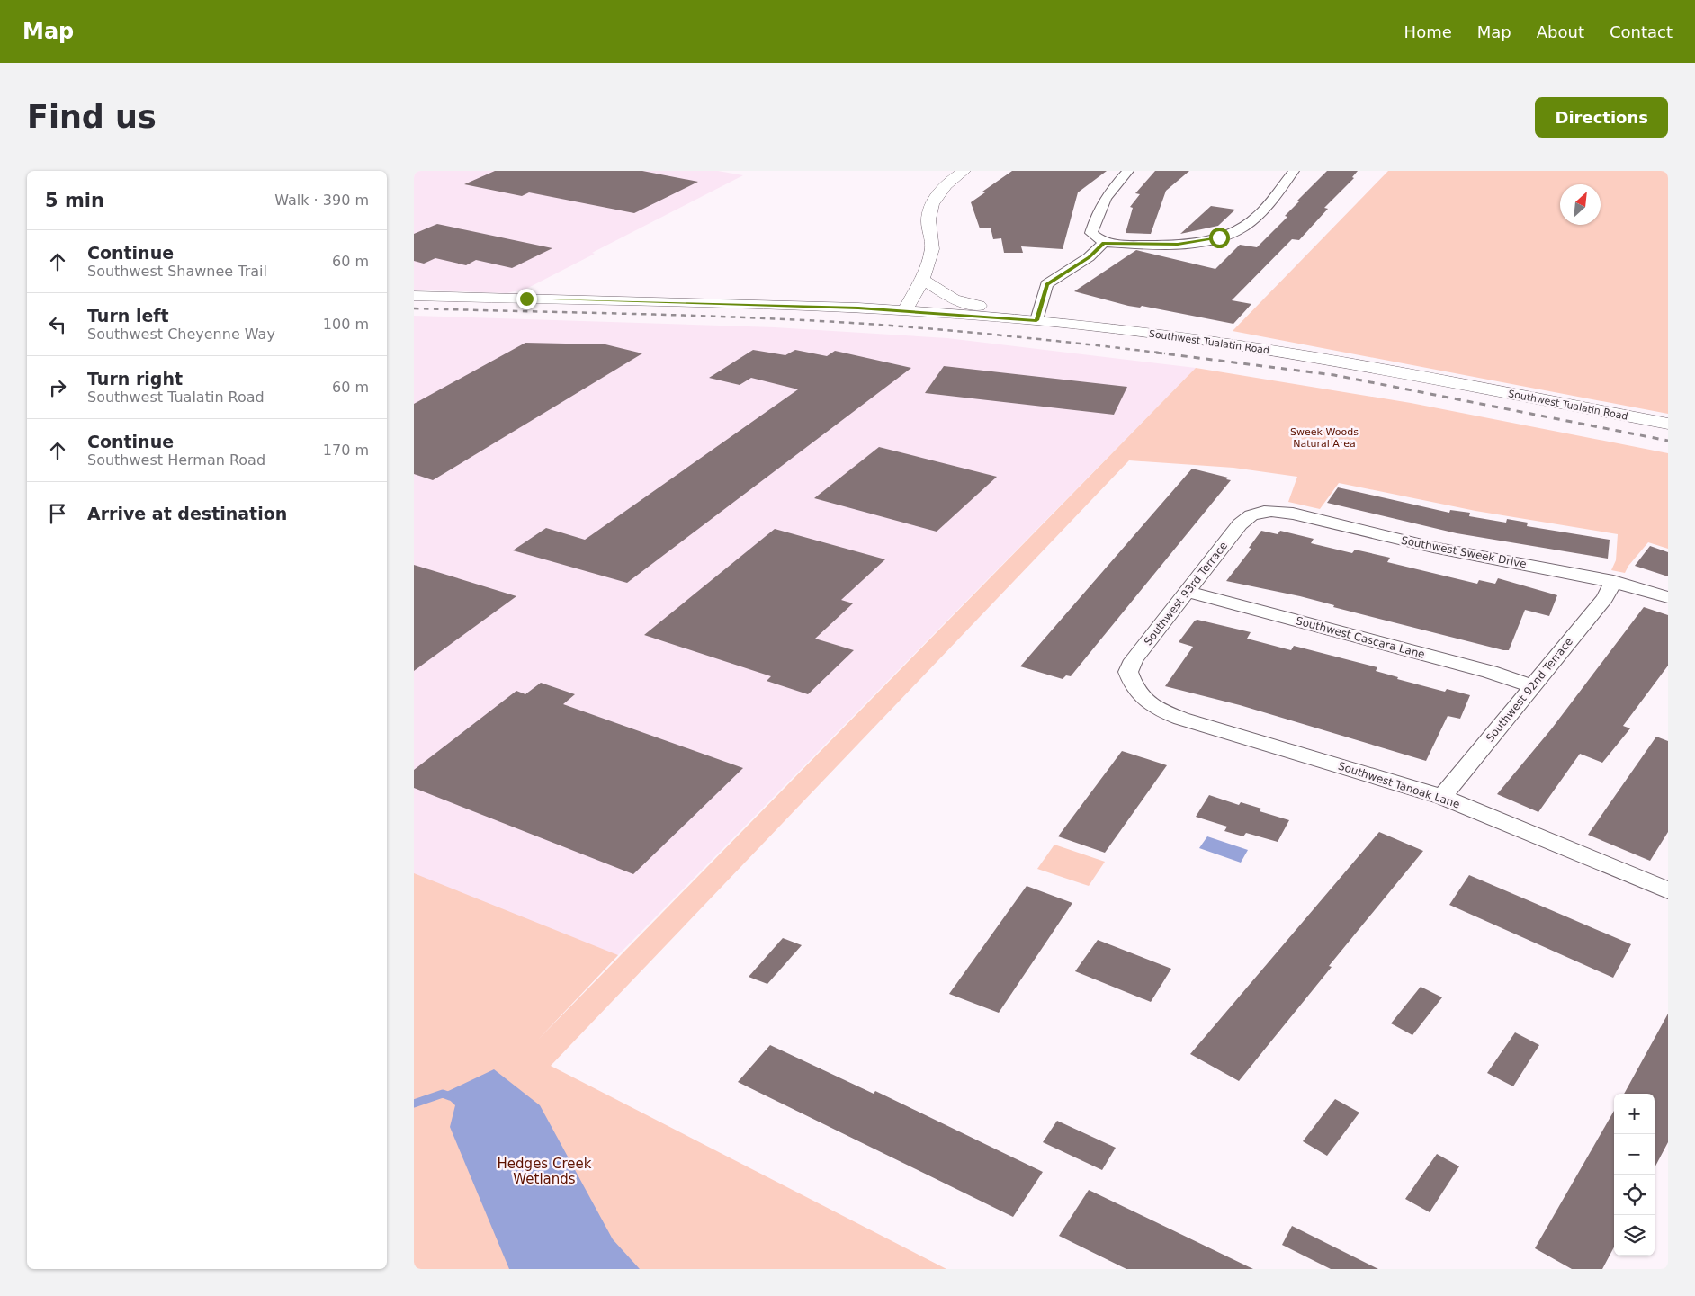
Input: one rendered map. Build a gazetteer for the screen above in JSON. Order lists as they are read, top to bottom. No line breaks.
{"streets":{"main road":["Southwest Tualatin Road"],"street":["Southwest Sweek Drive","Southwest 93rd Terrace","Southwest Cascara Lane","Southwest 92nd Terrace","Southwest Tanoak Lane"]},"crossings":[["Southwest Sweek Drive","Southwest 93rd Terrace"],["Southwest Sweek Drive","Southwest 92nd Terrace"],["Southwest 93rd Terrace","Southwest Cascara Lane"],["Southwest 93rd Terrace","Southwest Tanoak Lane"],["Southwest Cascara Lane","Southwest 92nd Terrace"],["Southwest 92nd Terrace","Southwest Tanoak Lane"]],"parks":["Sweek Woods Natural Area","Hedges Creek Wetlands"],"north":"top right","page":{"header":"Map","nav":["Home","Map","About","Contact"],"buttons":"Directions","title":"Find us","heading":["5 min","Walk · 390 m"],"list":[["Continue","Southwest Shawnee Trail","60 m"],["Turn left","Southwest Cheyenne Way","100 m"],["Turn right","Southwest Tualatin Road","60 m"],["Continue","Southwest Herman Road","170 m"],"Arrive at destination"],"map_buttons":["+","−"]}}
